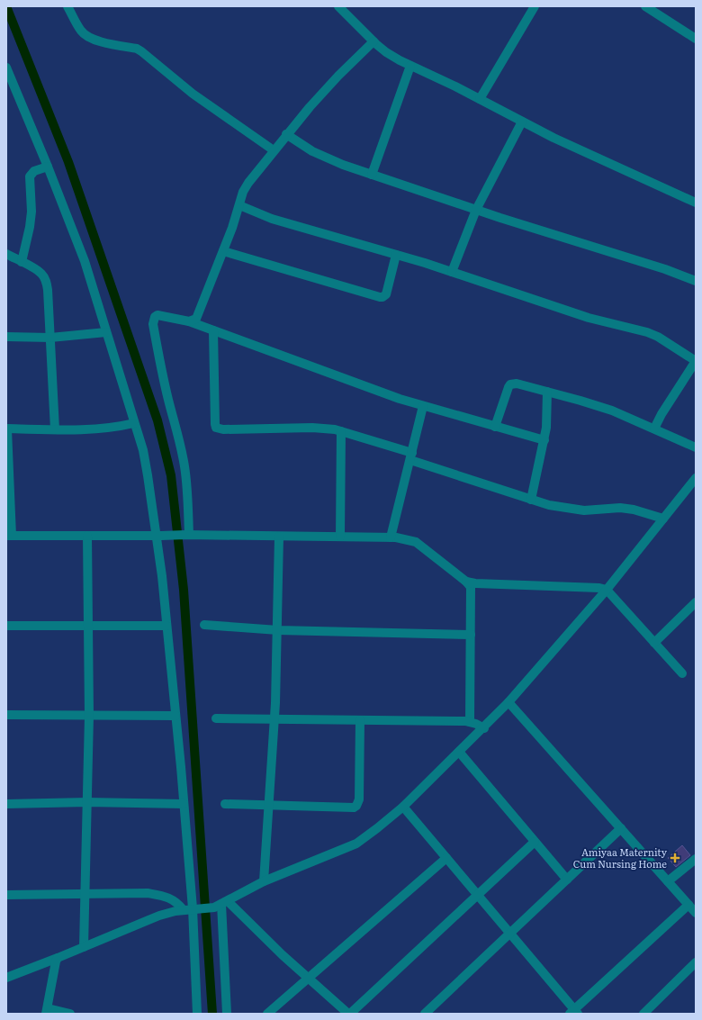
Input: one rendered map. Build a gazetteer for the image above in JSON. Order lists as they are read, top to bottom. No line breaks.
{"places":{"health":["Amiyaa Maternity Cum Nursing Home"]}}
